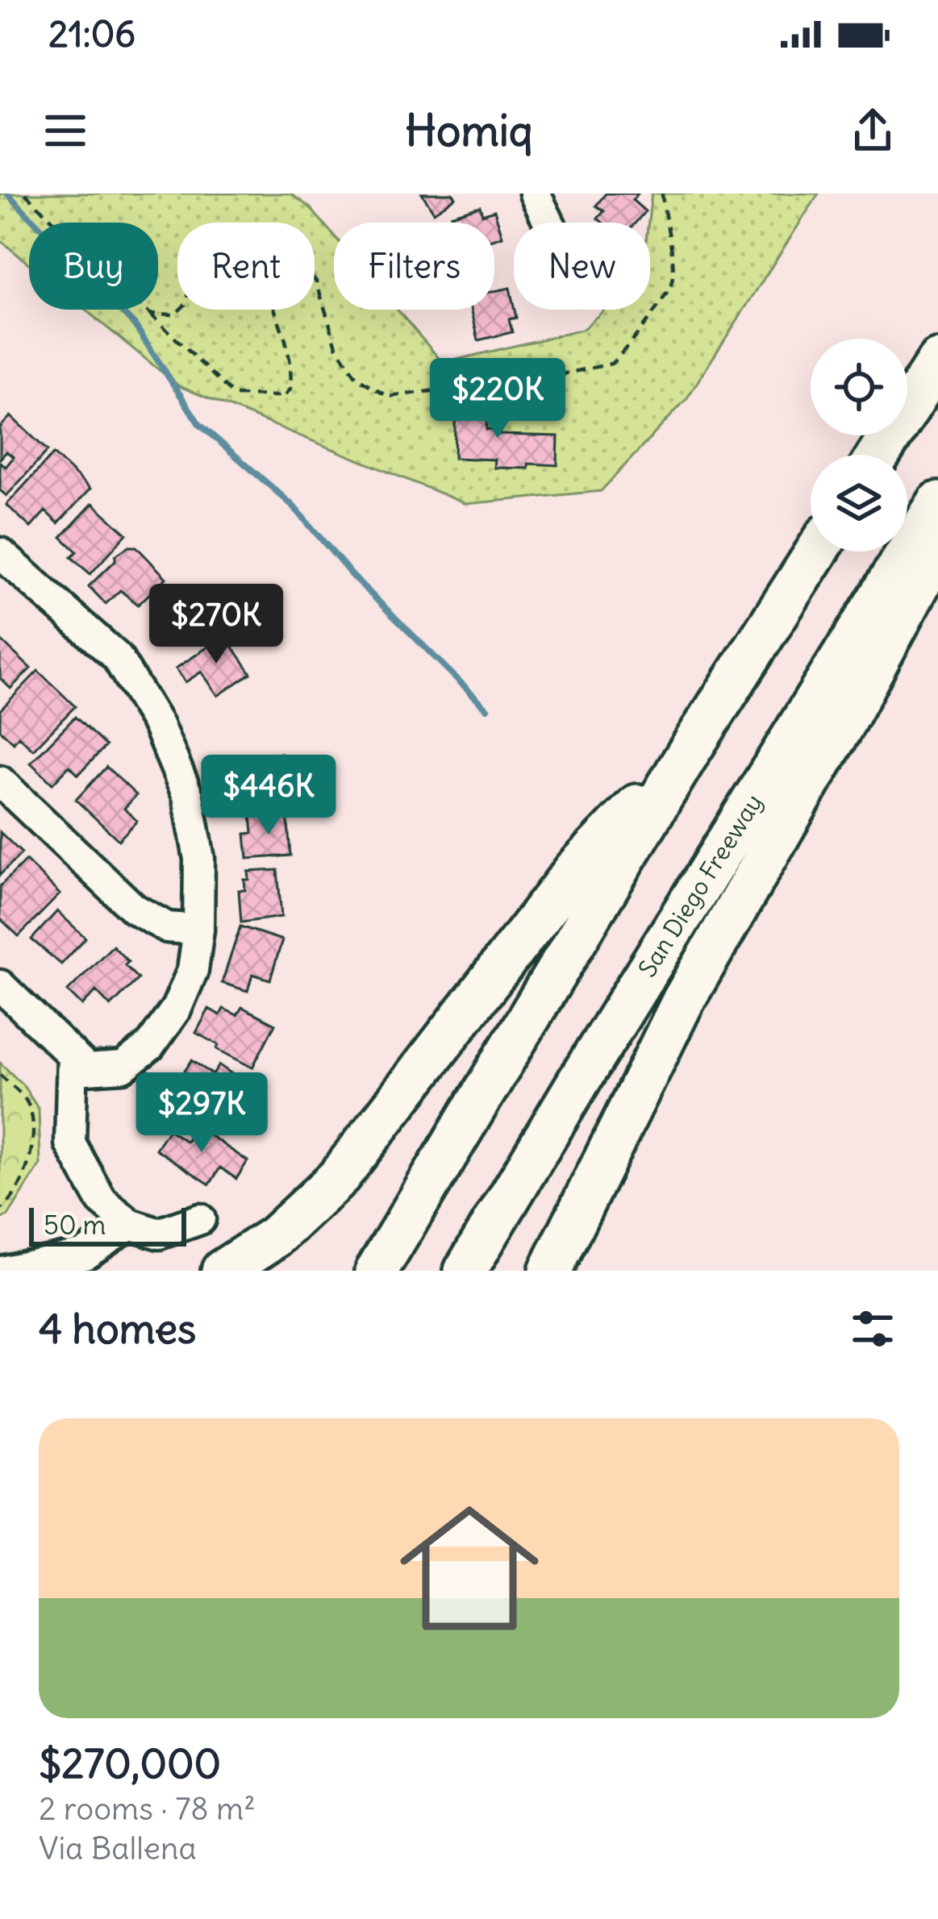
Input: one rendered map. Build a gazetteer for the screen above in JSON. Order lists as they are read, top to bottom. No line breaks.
{"streets":{"highway":["San Diego Freeway"]},"scale_bar":"50 m","page":{"status":"21:06","header":"Homiq","chip":["Buy","Rent","Filters","New"],"price":["$220K","$270K","$446K","$297K"],"scale":"50 m","heading":"4 homes","list":[{"name":"$270,000","note":"2 rooms · 78 m² · Via Ballena"}]}}
